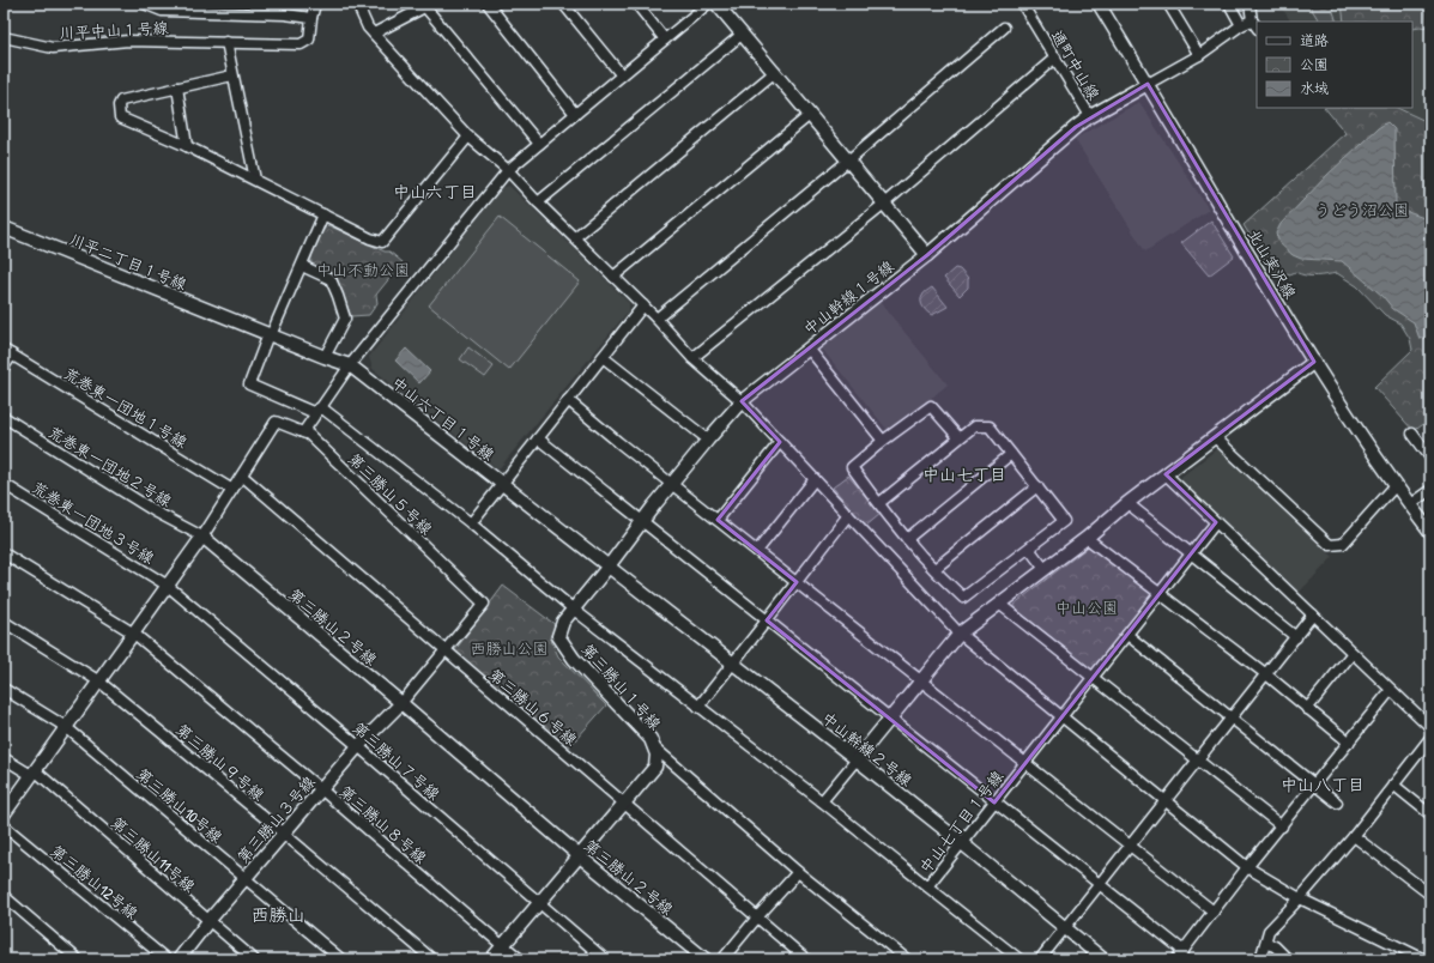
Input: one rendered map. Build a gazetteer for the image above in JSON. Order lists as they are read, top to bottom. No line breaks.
{"streets":{"street":["川平中山１号線","通町中山線","川平二丁目１号線","北山実沢線","中山幹線１号線","荒巻東一団地１号線","中山六丁目１号線","荒巻東一団地２号線","第三勝山５号線","荒巻東一団地３号線","第三勝山２号線","第三勝山１号線","第三勝山６号線","中山幹線２号線","第三勝山７号線","第三勝山９号線","第三勝山10号線","第三勝山３号線","中山七丁目１号線","第三勝山８号線","第三勝山11号線","第三勝山12号線"]},"crossings":[["通町中山線","中山幹線１号線"],["川平二丁目１号線","中山六丁目１号線"],["北山実沢線","中山幹線１号線"],["中山幹線１号線","中山六丁目１号線"],["中山幹線１号線","第三勝山１号線"],["中山幹線１号線","中山幹線２号線"],["中山幹線１号線","中山七丁目１号線"],["荒巻東一団地１号線","第三勝山５号線"],["中山六丁目１号線","中山幹線２号線"],["荒巻東一団地２号線","第三勝山５号線"],["荒巻東一団地２号線","第三勝山２号線"],["第三勝山５号線","第三勝山２号線"],["第三勝山５号線","第三勝山６号線"],["第三勝山５号線","第三勝山３号線"],["荒巻東一団地３号線","第三勝山７号線"],["第三勝山２号線","第三勝山１号線"],["第三勝山２号線","第三勝山３号線"],["第三勝山１号線","第三勝山６号線"],["第三勝山１号線","第三勝山７号線"],["第三勝山１号線","中山七丁目１号線"],["第三勝山１号線","第三勝山８号線"],["中山幹線２号線","中山七丁目１号線"],["第三勝山７号線","第三勝山３号線"],["第三勝山９号線","第三勝山３号線"],["第三勝山10号線","第三勝山３号線"],["第三勝山３号線","第三勝山８号線"],["第三勝山３号線","第三勝山11号線"]],"districts":["中山六丁目","中山七丁目","中山八丁目","西勝山"],"parks":["うどう沼公園","中山不動公園","中山公園","西勝山公園"],"legend":["道路","公園","水域"]}
